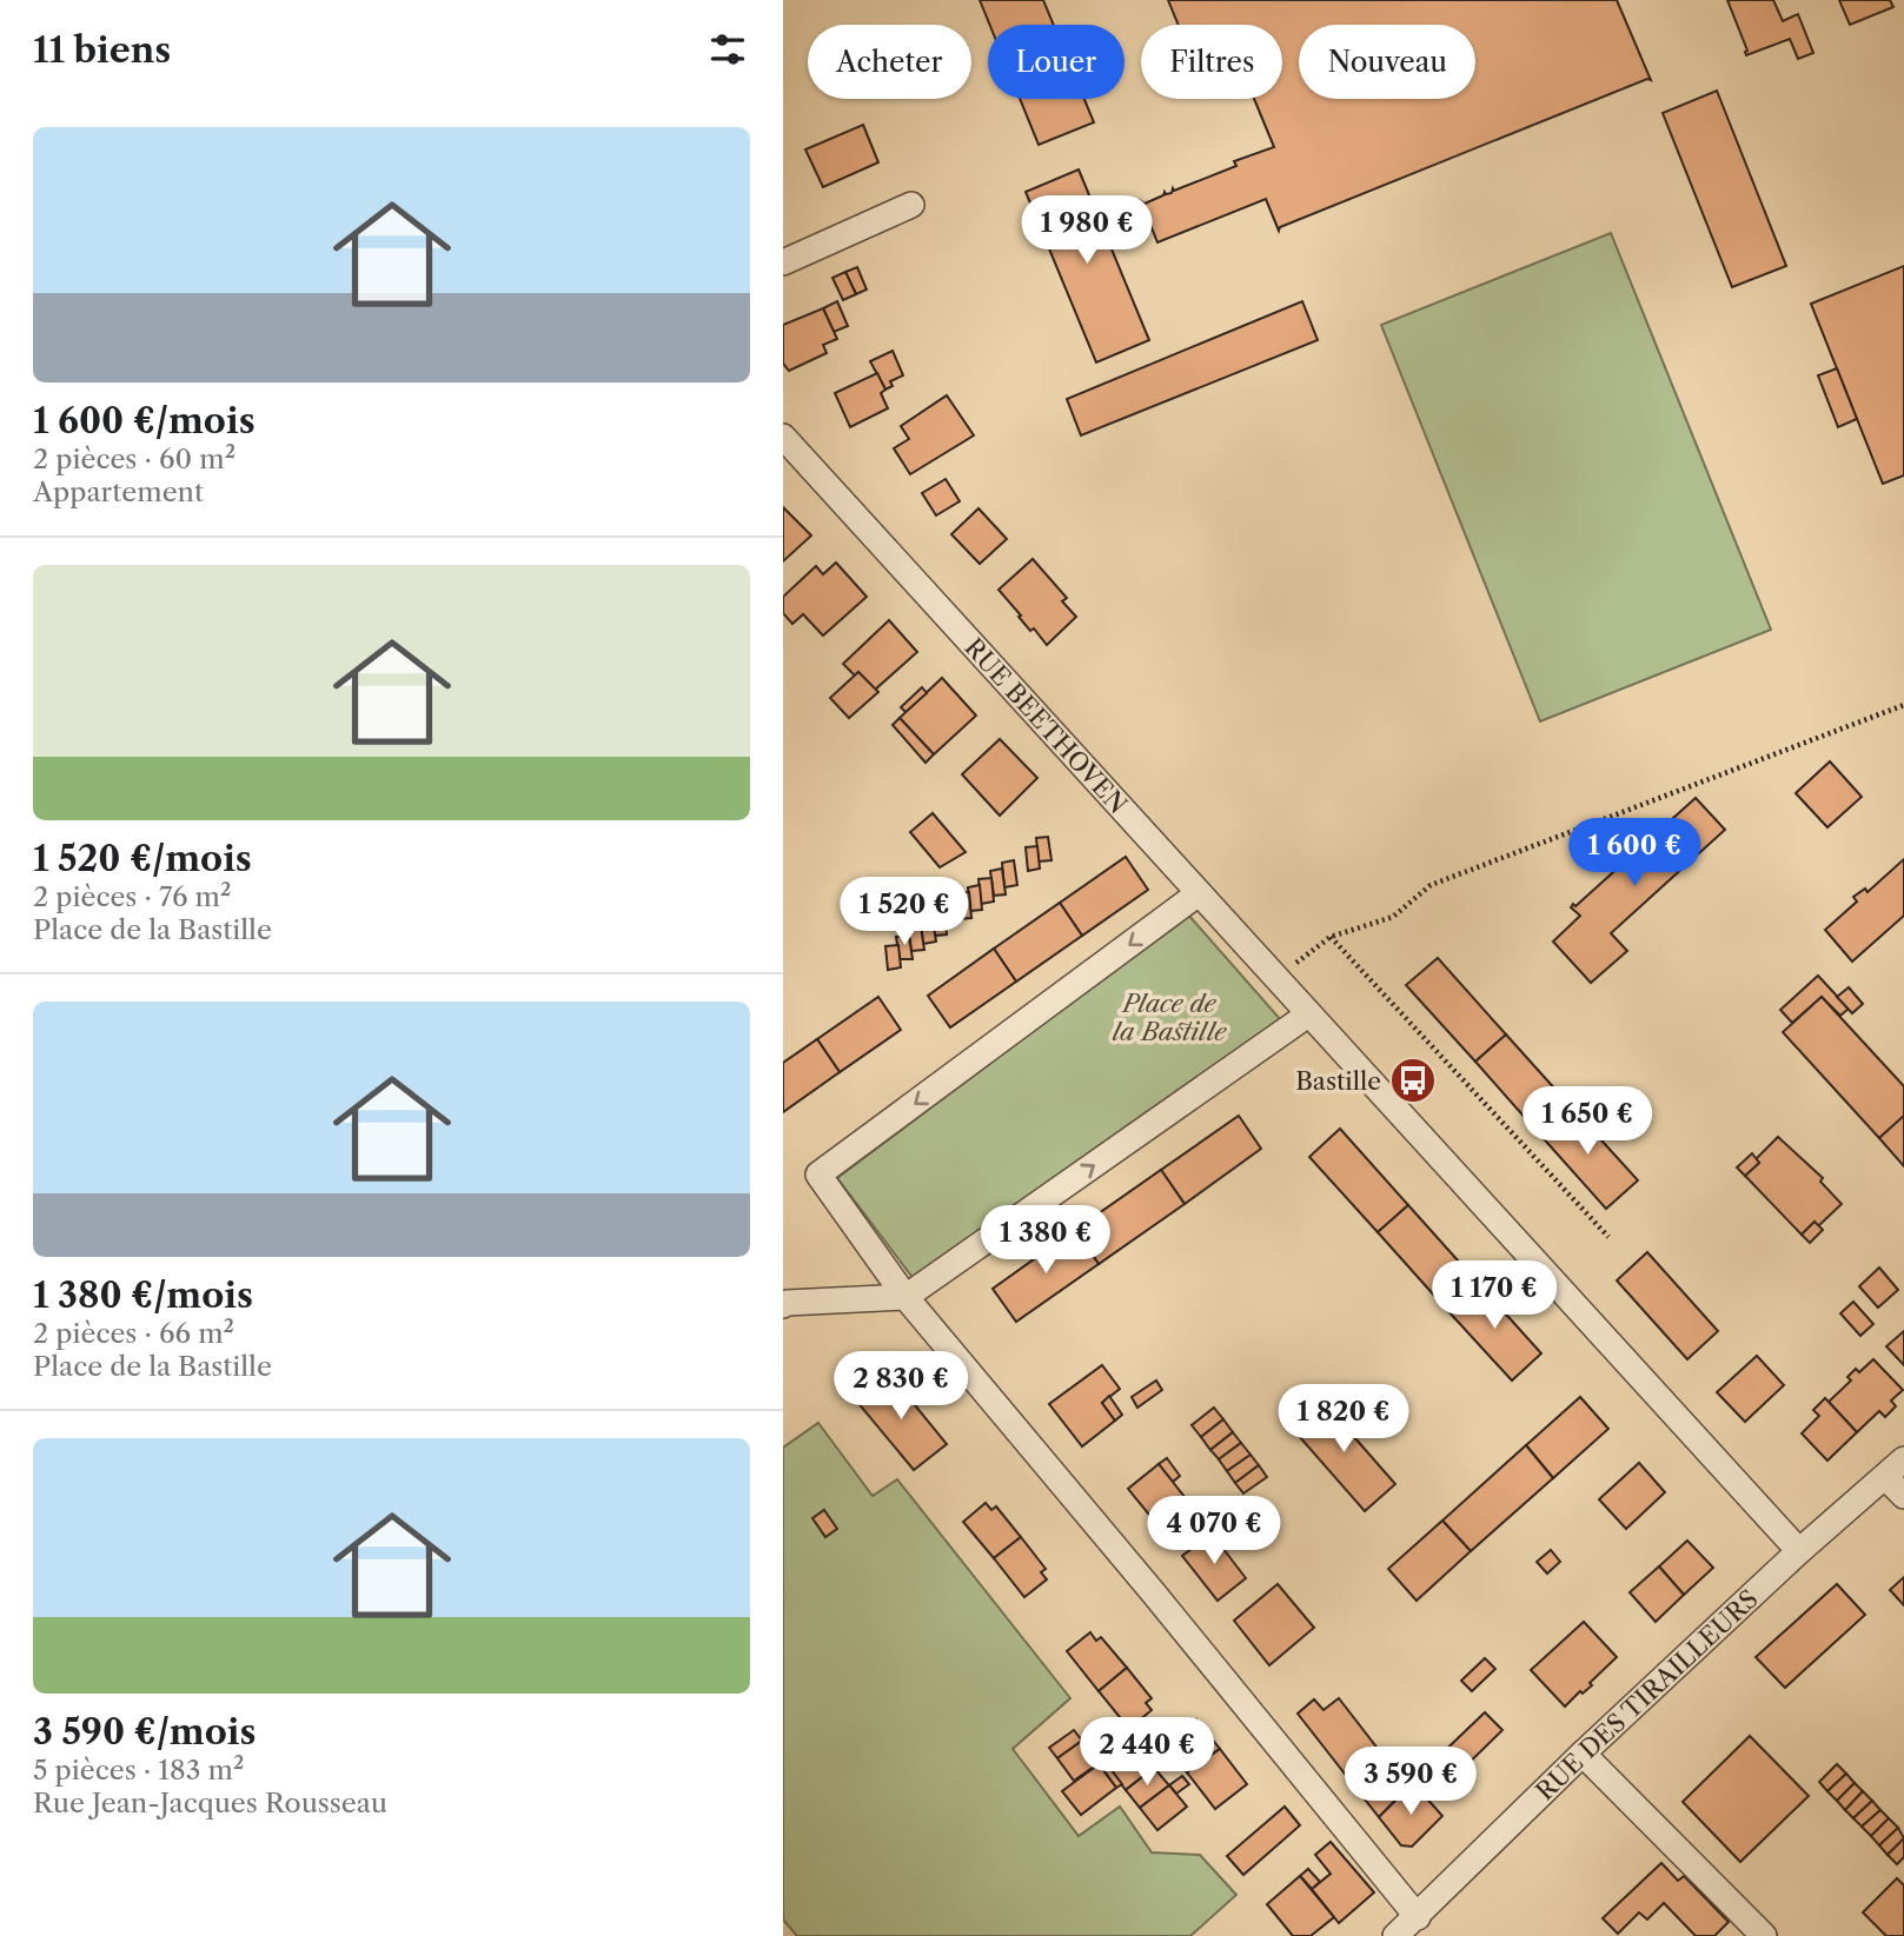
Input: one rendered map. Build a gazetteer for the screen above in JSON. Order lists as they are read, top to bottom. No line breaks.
{"streets":{"street":["RUE BEETHOVEN","RUE DES TIRAILLEURS"]},"crossings":[["RUE BEETHOVEN","RUE DES TIRAILLEURS"]],"parks":["Place de la Bastille"],"places":{"bus stop":["Bastille"]},"page":{"heading":"11 biens","chip":["Acheter","Louer","Filtres","Nouveau"],"list":[{"name":"1 600 €/mois","note":"2 pièces · 60 m² · Appartement"},{"name":"1 520 €/mois","note":"2 pièces · 76 m² · Place de la Bastille"},{"name":"1 380 €/mois","note":"2 pièces · 66 m² · Place de la Bastille"},{"name":"3 590 €/mois","note":"5 pièces · 183 m² · Rue Jean-Jacques Rousseau"}],"price":["1 980 €","1 600 €","1 520 €","1 650 €","1 380 €","1 170 €","2 830 €","1 820 €","4 070 €","2 440 €","3 590 €"]}}
